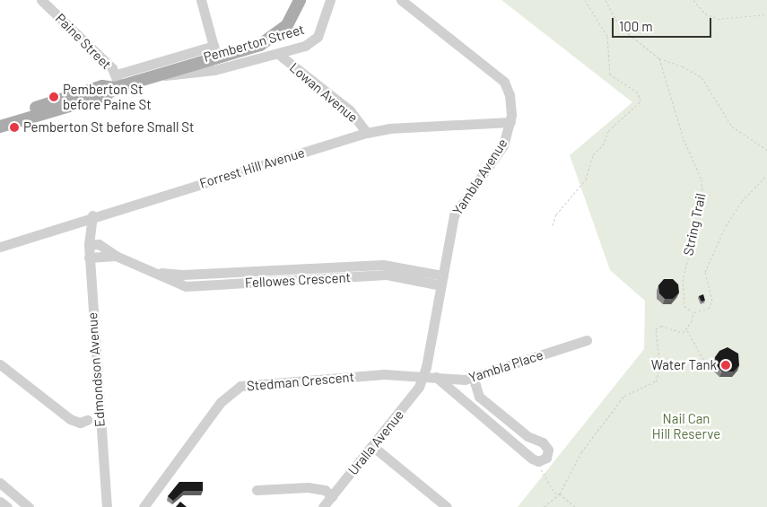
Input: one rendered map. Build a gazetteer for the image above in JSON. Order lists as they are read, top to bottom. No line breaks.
{"streets":{"main road":["Pemberton Street"],"street":["Paine Street","Lowan Avenue","Forrest Hill Avenue","Yambla Avenue","Fellowes Crescent","Yambla Place","Edmondson Avenue","Stedman Crescent","Uralla Avenue"],"path":["String Trail"]},"crossings":[["Paine Street","Pemberton Street"],["Pemberton Street","Lowan Avenue"],["Lowan Avenue","Forrest Hill Avenue"],["Forrest Hill Avenue","Yambla Avenue"],["Forrest Hill Avenue","Edmondson Avenue"],["Yambla Avenue","Fellowes Crescent"],["Yambla Avenue","Yambla Place"],["Yambla Avenue","Stedman Crescent"],["Yambla Avenue","Uralla Avenue"],["Fellowes Crescent","Edmondson Avenue"],["Yambla Place","Stedman Crescent"],["Yambla Place","Uralla Avenue"],["Stedman Crescent","Uralla Avenue"]],"parks":["Nail Can Hill Reserve"],"places":["Pemberton St before Paine St","Pemberton St before Small St","Water Tank"],"scale_bar":"100 m"}
